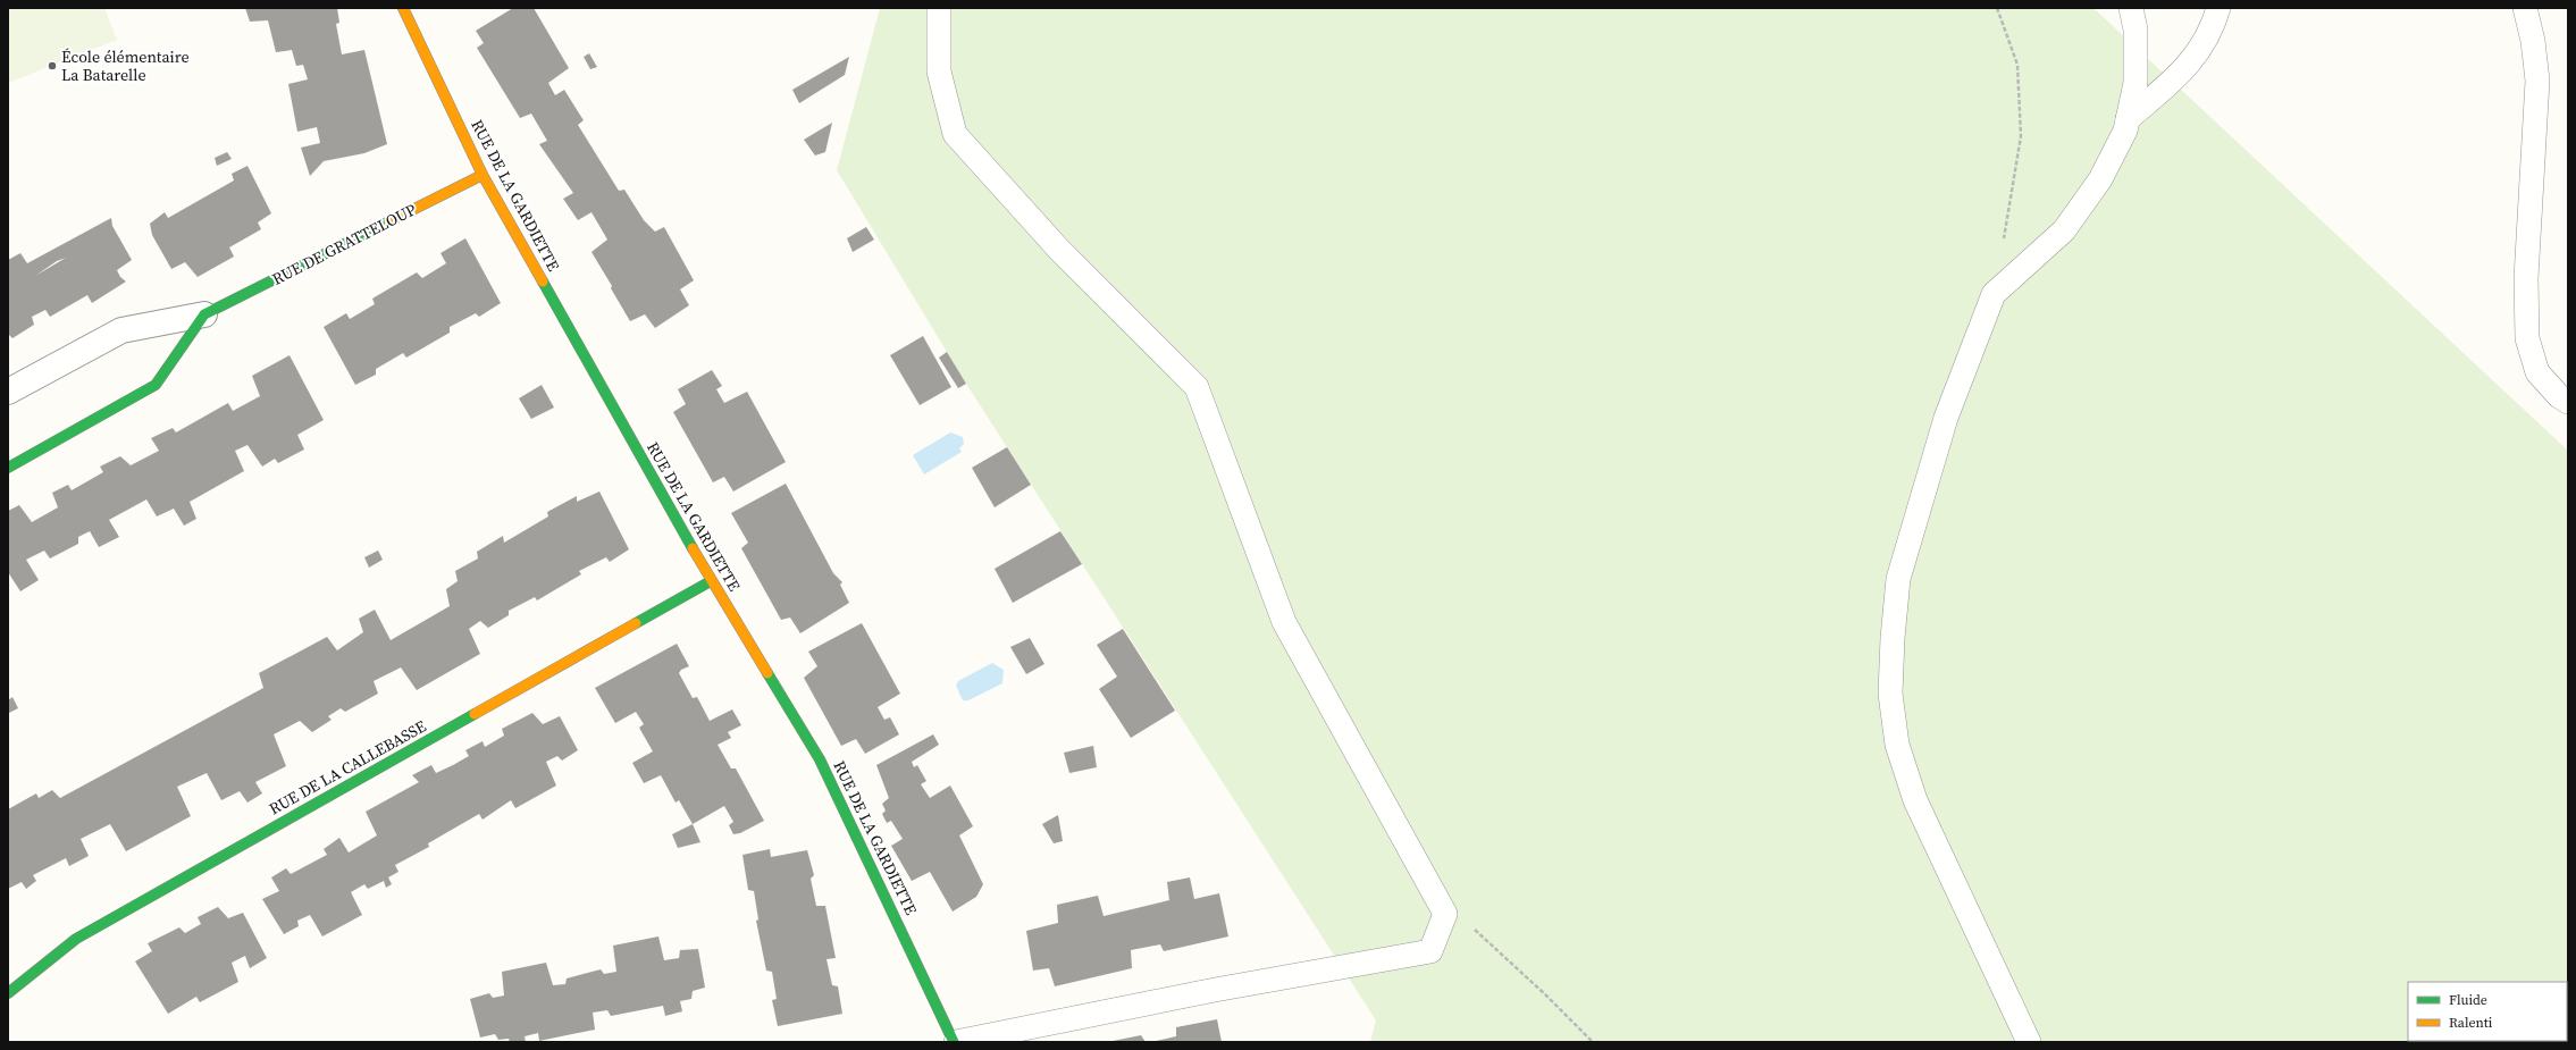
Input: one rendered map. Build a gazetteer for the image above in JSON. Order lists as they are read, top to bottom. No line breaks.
{"streets":{"street":["RUE DE LA GARDIETTE","RUE DE GRATTELOUP","RUE DE LA CALLEBASSE"]},"crossings":[["RUE DE LA GARDIETTE","RUE DE GRATTELOUP"],["RUE DE LA GARDIETTE","RUE DE LA CALLEBASSE"]],"places":["École élémentaire La Batarelle"],"legend":["Fluide","Ralenti"]}
